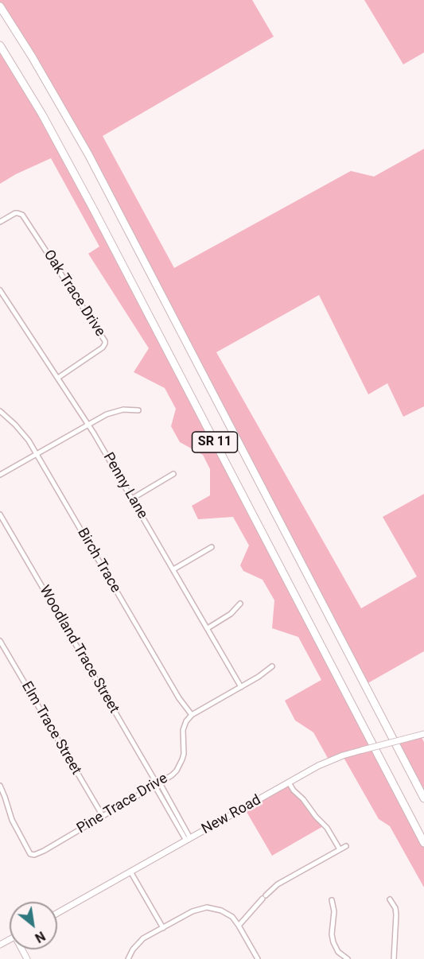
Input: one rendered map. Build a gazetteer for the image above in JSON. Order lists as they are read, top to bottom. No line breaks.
{"streets":{"highway":["SR 11"],"street":["Oak Trace Drive","Penny Lane","Birch Trace","Woodland Trace Street","Elm Trace Street","Pine Trace Drive","New Road"]},"crossings":[["Oak Trace Drive","Penny Lane"],["Birch Trace","Pine Trace Drive"],["Woodland Trace Street","Pine Trace Drive"],["Woodland Trace Street","New Road"],["Elm Trace Street","Pine Trace Drive"]],"north":"bottom right"}
